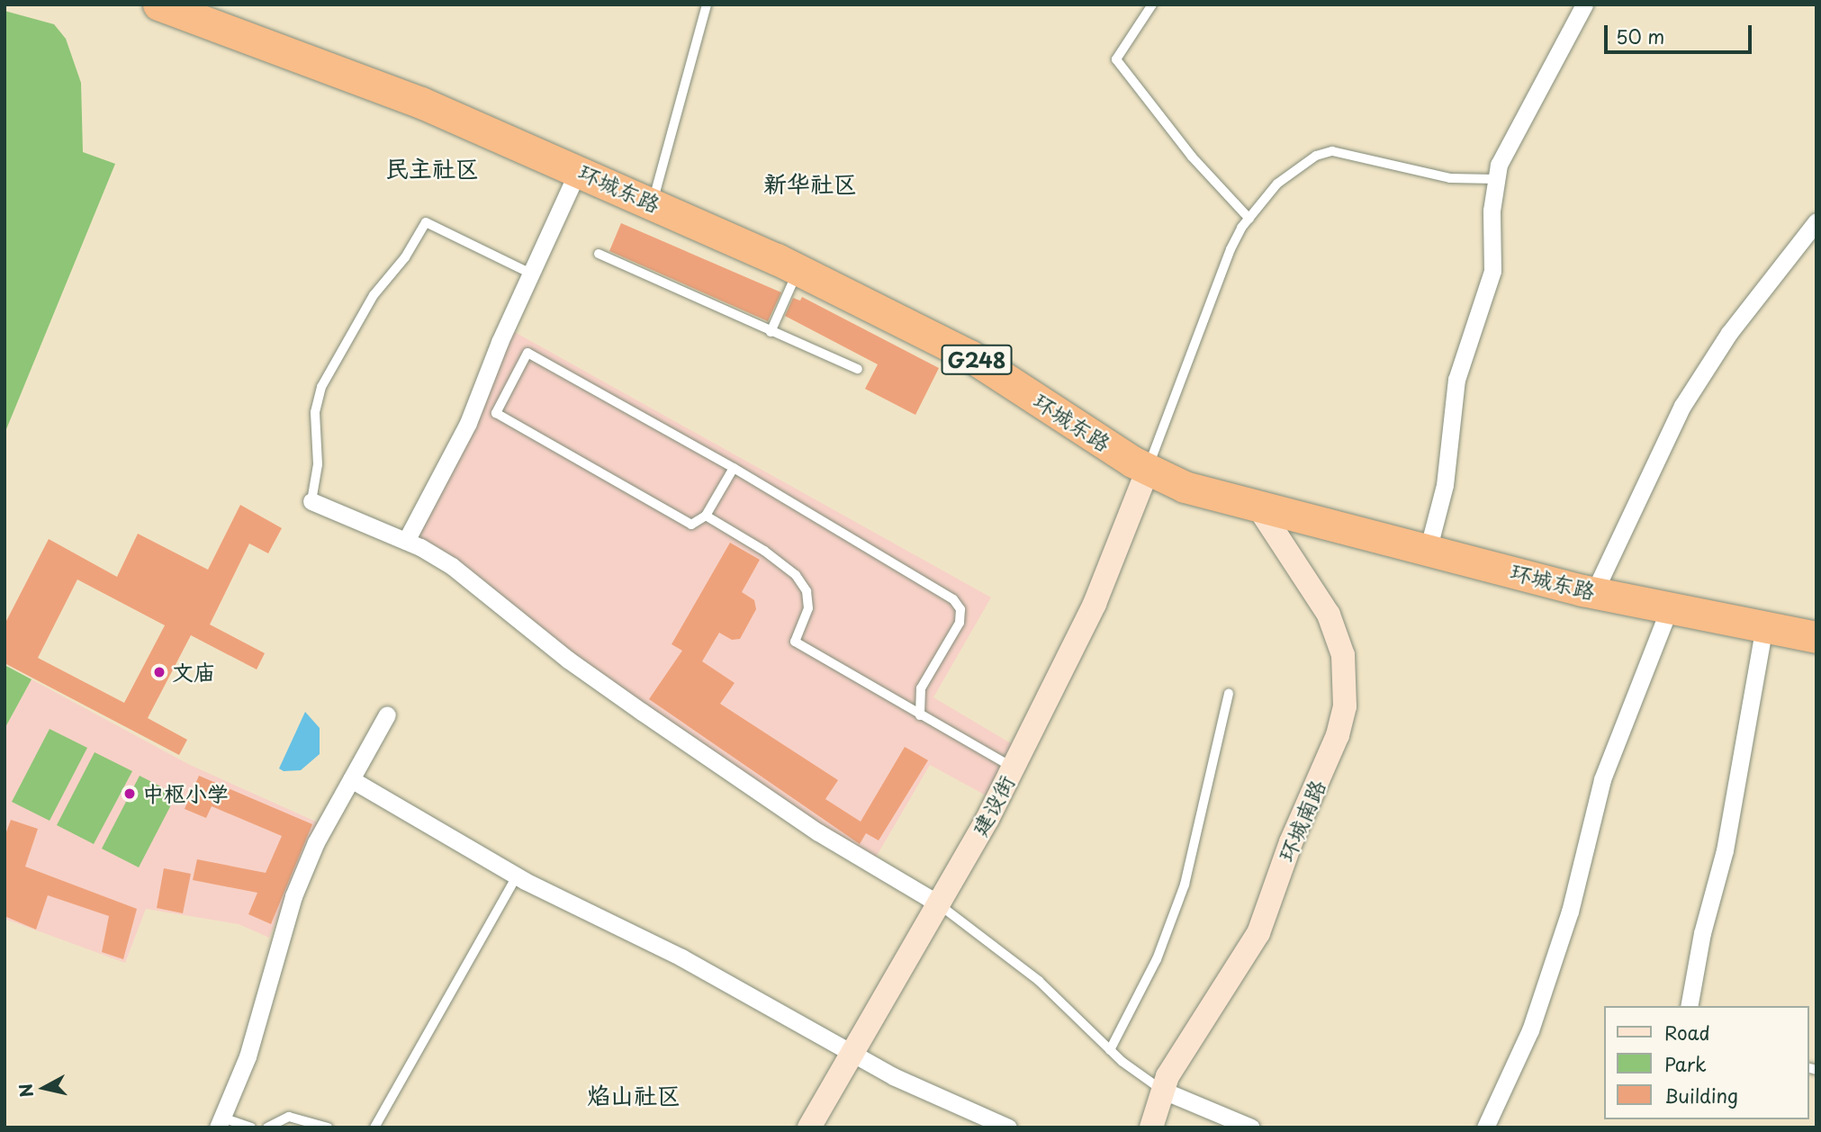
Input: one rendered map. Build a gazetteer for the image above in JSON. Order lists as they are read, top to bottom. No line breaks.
{"streets":{"highway":["环城东路","G248"],"street":["建设街","环城南路"]},"crossings":[["环城东路","建设街"],["环城东路","环城南路"]],"districts":["民主社区","新华社区","焰山社区"],"places":["文庙","中枢小学"],"legend":["Road","Park","Building"],"scale_bar":"50 m","north":"left"}
